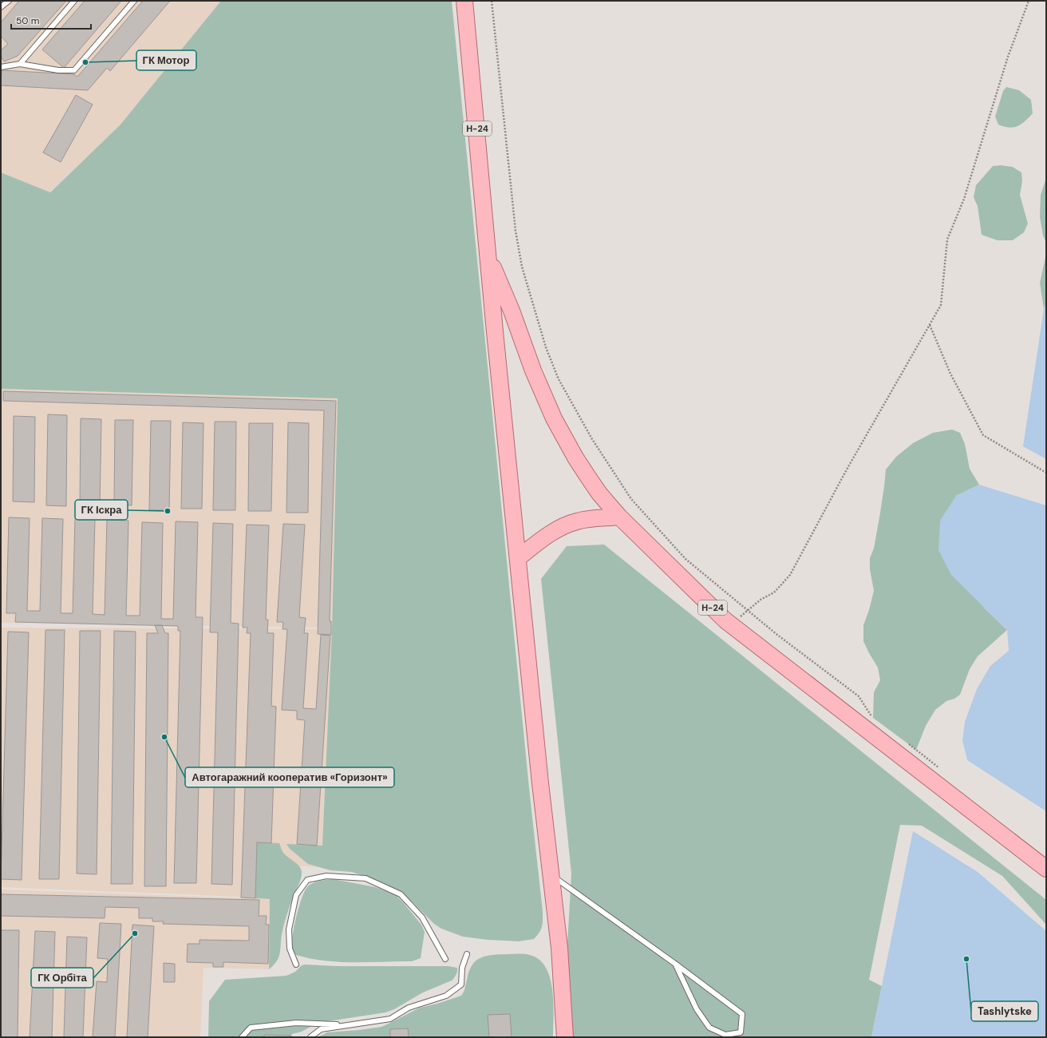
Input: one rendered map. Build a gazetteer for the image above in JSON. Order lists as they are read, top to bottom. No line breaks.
{"streets":{"main road":["Н-24"]},"places":["ГК Мотор","ГК Іскра","Автогаражний кооператив «Горизонт»","ГК Орбіта","Tashlytske"],"scale_bar":"50 m"}
